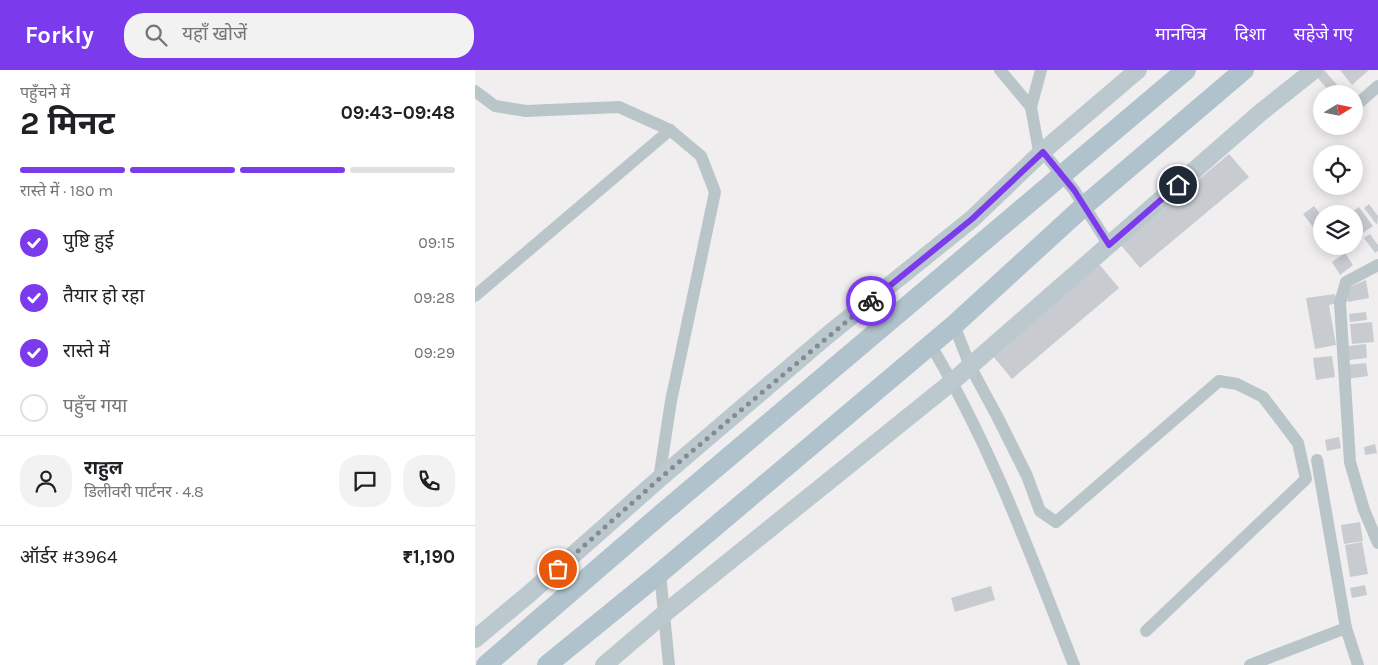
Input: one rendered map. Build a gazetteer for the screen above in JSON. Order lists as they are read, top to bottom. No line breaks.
{"north":"right","page":{"header":"Forkly","search":"यहाँ खोजें","nav":["मानचित्र","दिशा","सहेजे गए"],"heading":["2 मिनट","पहुँचने में","09:43–09:48"],"panel":["राहुल","डिलीवरी पार्टनर · 4.8","ऑर्डर #3964","₹1,190"],"bar":"रास्ते में · 180 m","list":[["पुष्टि हुई","09:15"],["तैयार हो रहा","09:28"],["रास्ते में","09:29"],"पहुँच गया"]}}
